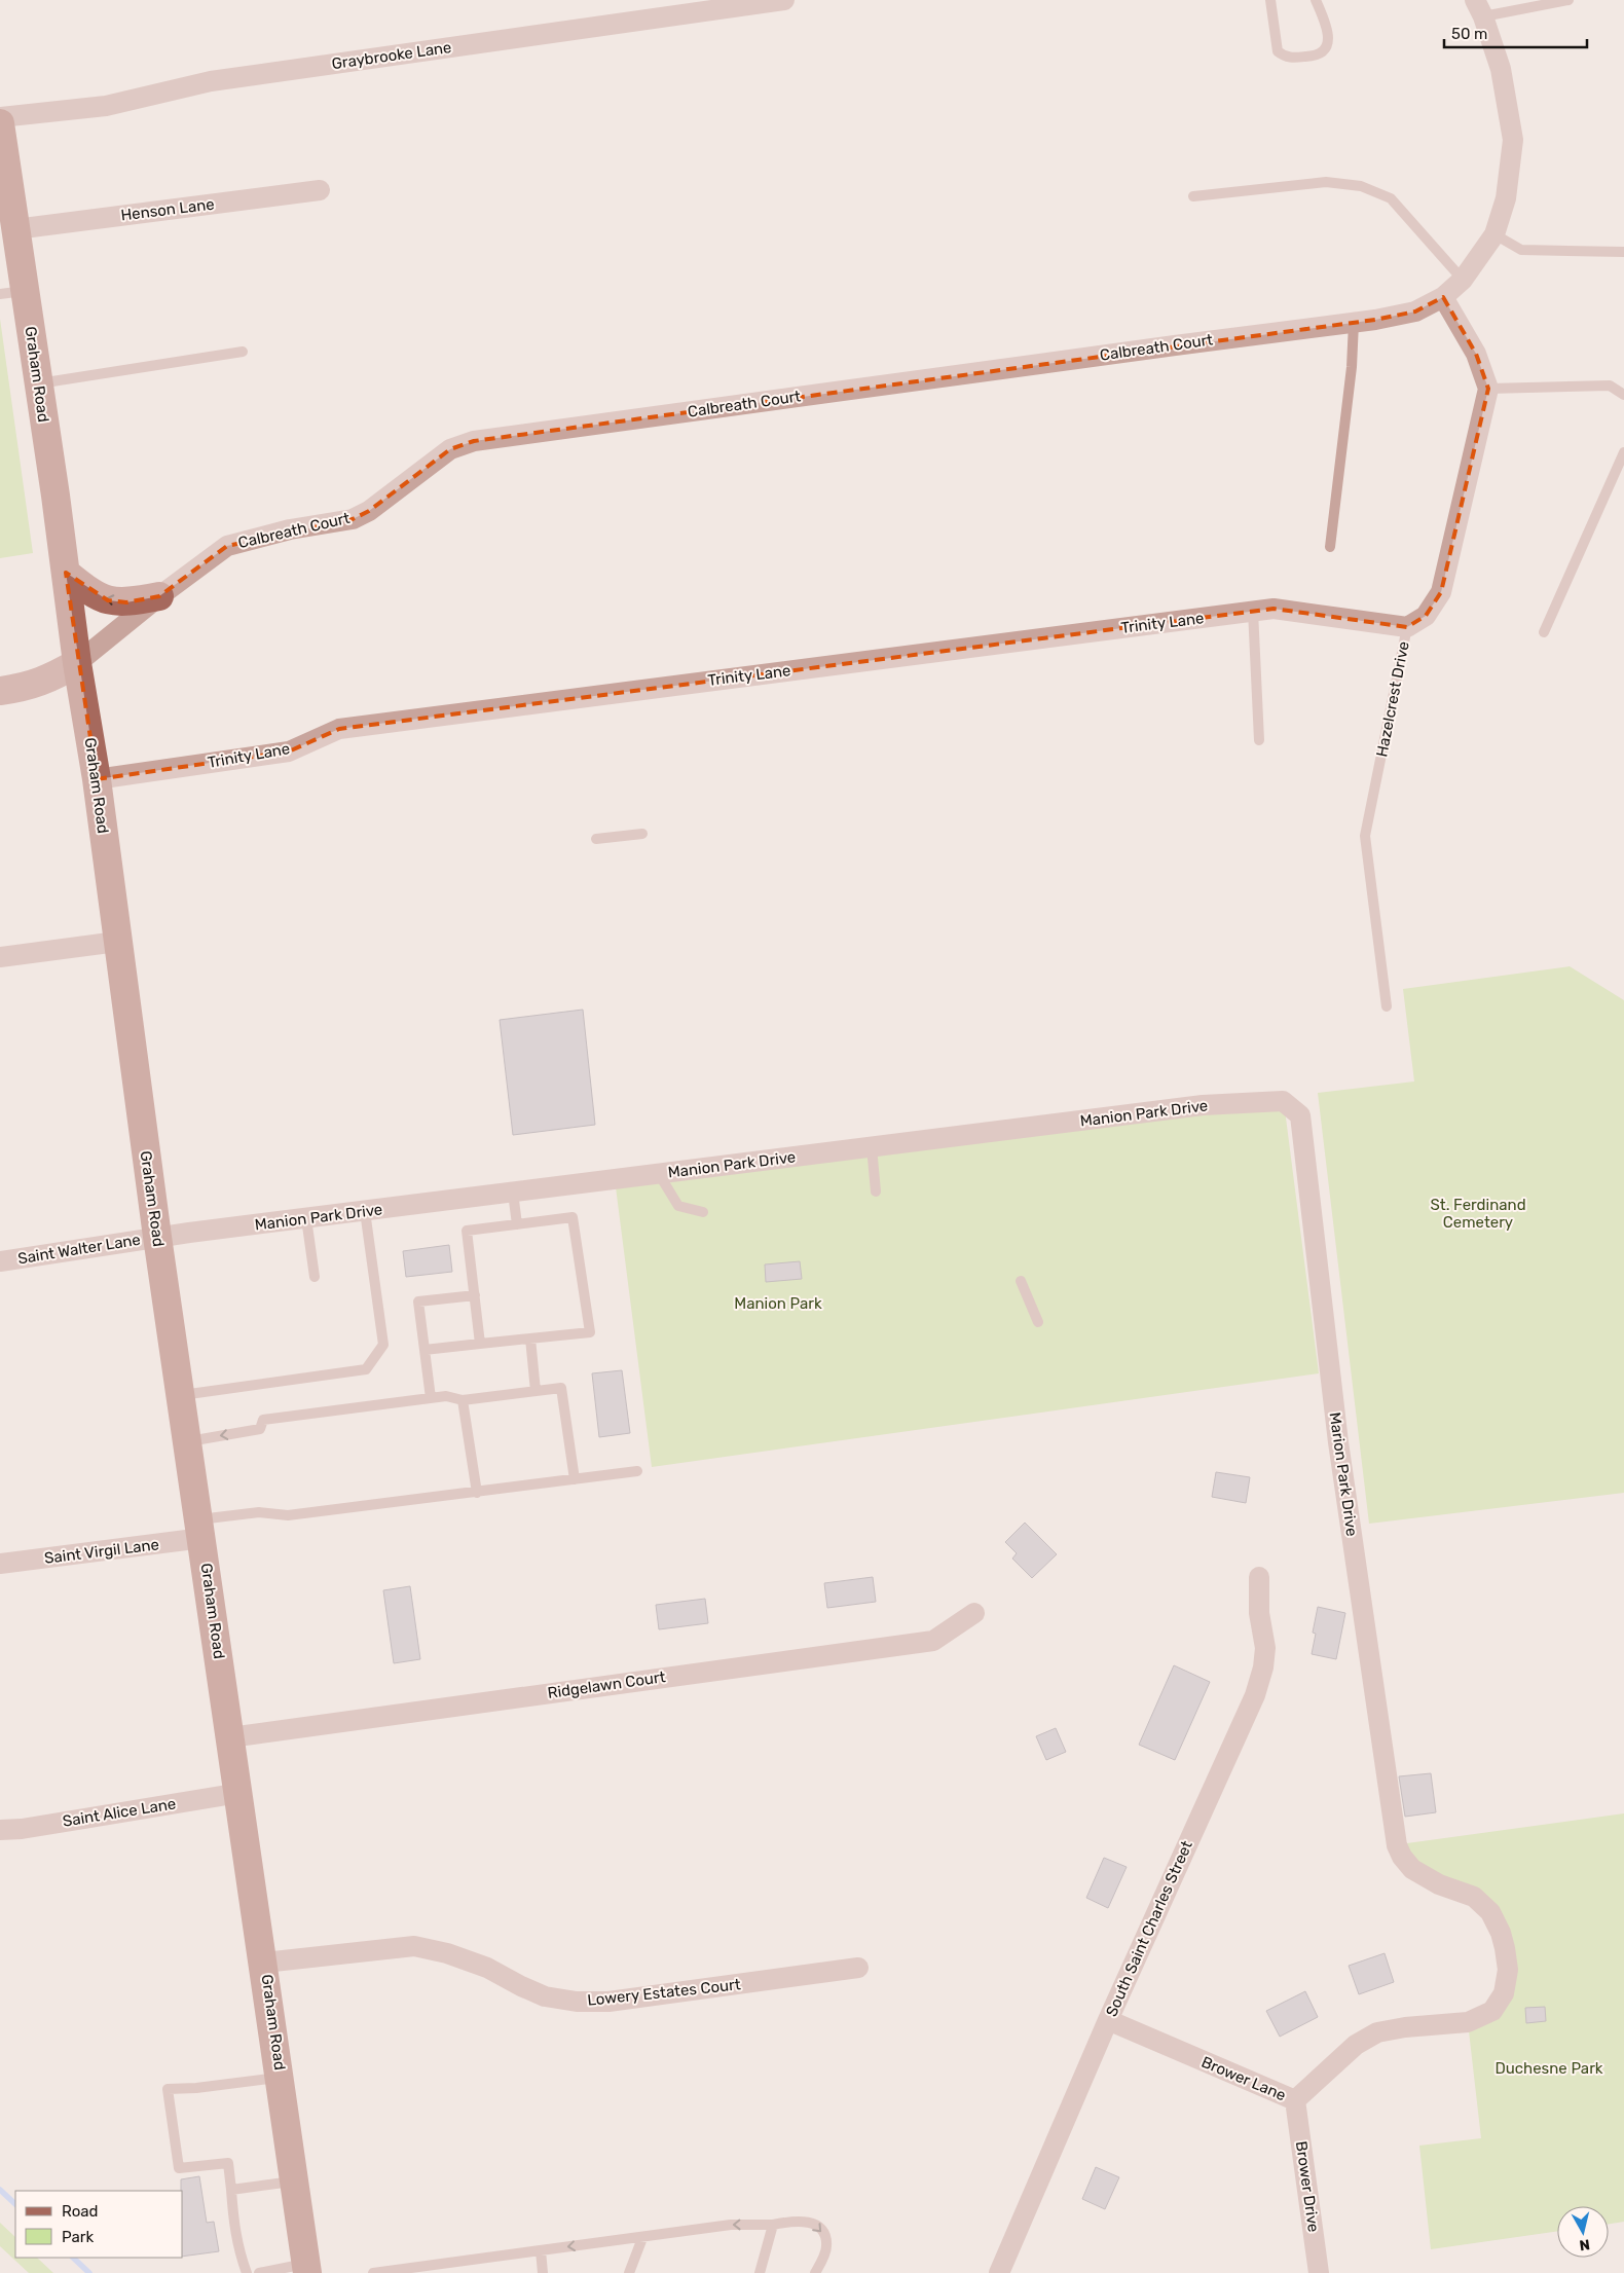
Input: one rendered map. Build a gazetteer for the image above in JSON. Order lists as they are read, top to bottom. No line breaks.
{"streets":{"main road":["Graham Road"],"street":["Graybrooke Lane","Henson Lane","Calbreath Court","Trinity Lane","Hazelcrest Drive","Manion Park Drive","Saint Walter Lane","Marion Park Drive","Saint Virgil Lane","Ridgelawn Court","Saint Alice Lane","South Saint Charles Street","Lowery Estates Court","Brower Lane","Brower Drive"]},"crossings":[["Henson Lane","Graham Road"],["Calbreath Court","Graham Road"],["Graham Road","Trinity Lane"],["Graham Road","Manion Park Drive"],["Graham Road","Saint Walter Lane"],["Graham Road","Saint Virgil Lane"],["Graham Road","Ridgelawn Court"],["Graham Road","Saint Alice Lane"],["Graham Road","Lowery Estates Court"],["Trinity Lane","Hazelcrest Drive"],["Manion Park Drive","Saint Walter Lane"],["Manion Park Drive","Marion Park Drive"],["Marion Park Drive","Brower Lane"],["South Saint Charles Street","Brower Lane"],["Brower Lane","Brower Drive"]],"parks":["St. Ferdinand Cemetery","Manion Park","Duchesne Park"],"legend":["Road","Park"],"scale_bar":"50 m","north":"bottom"}
